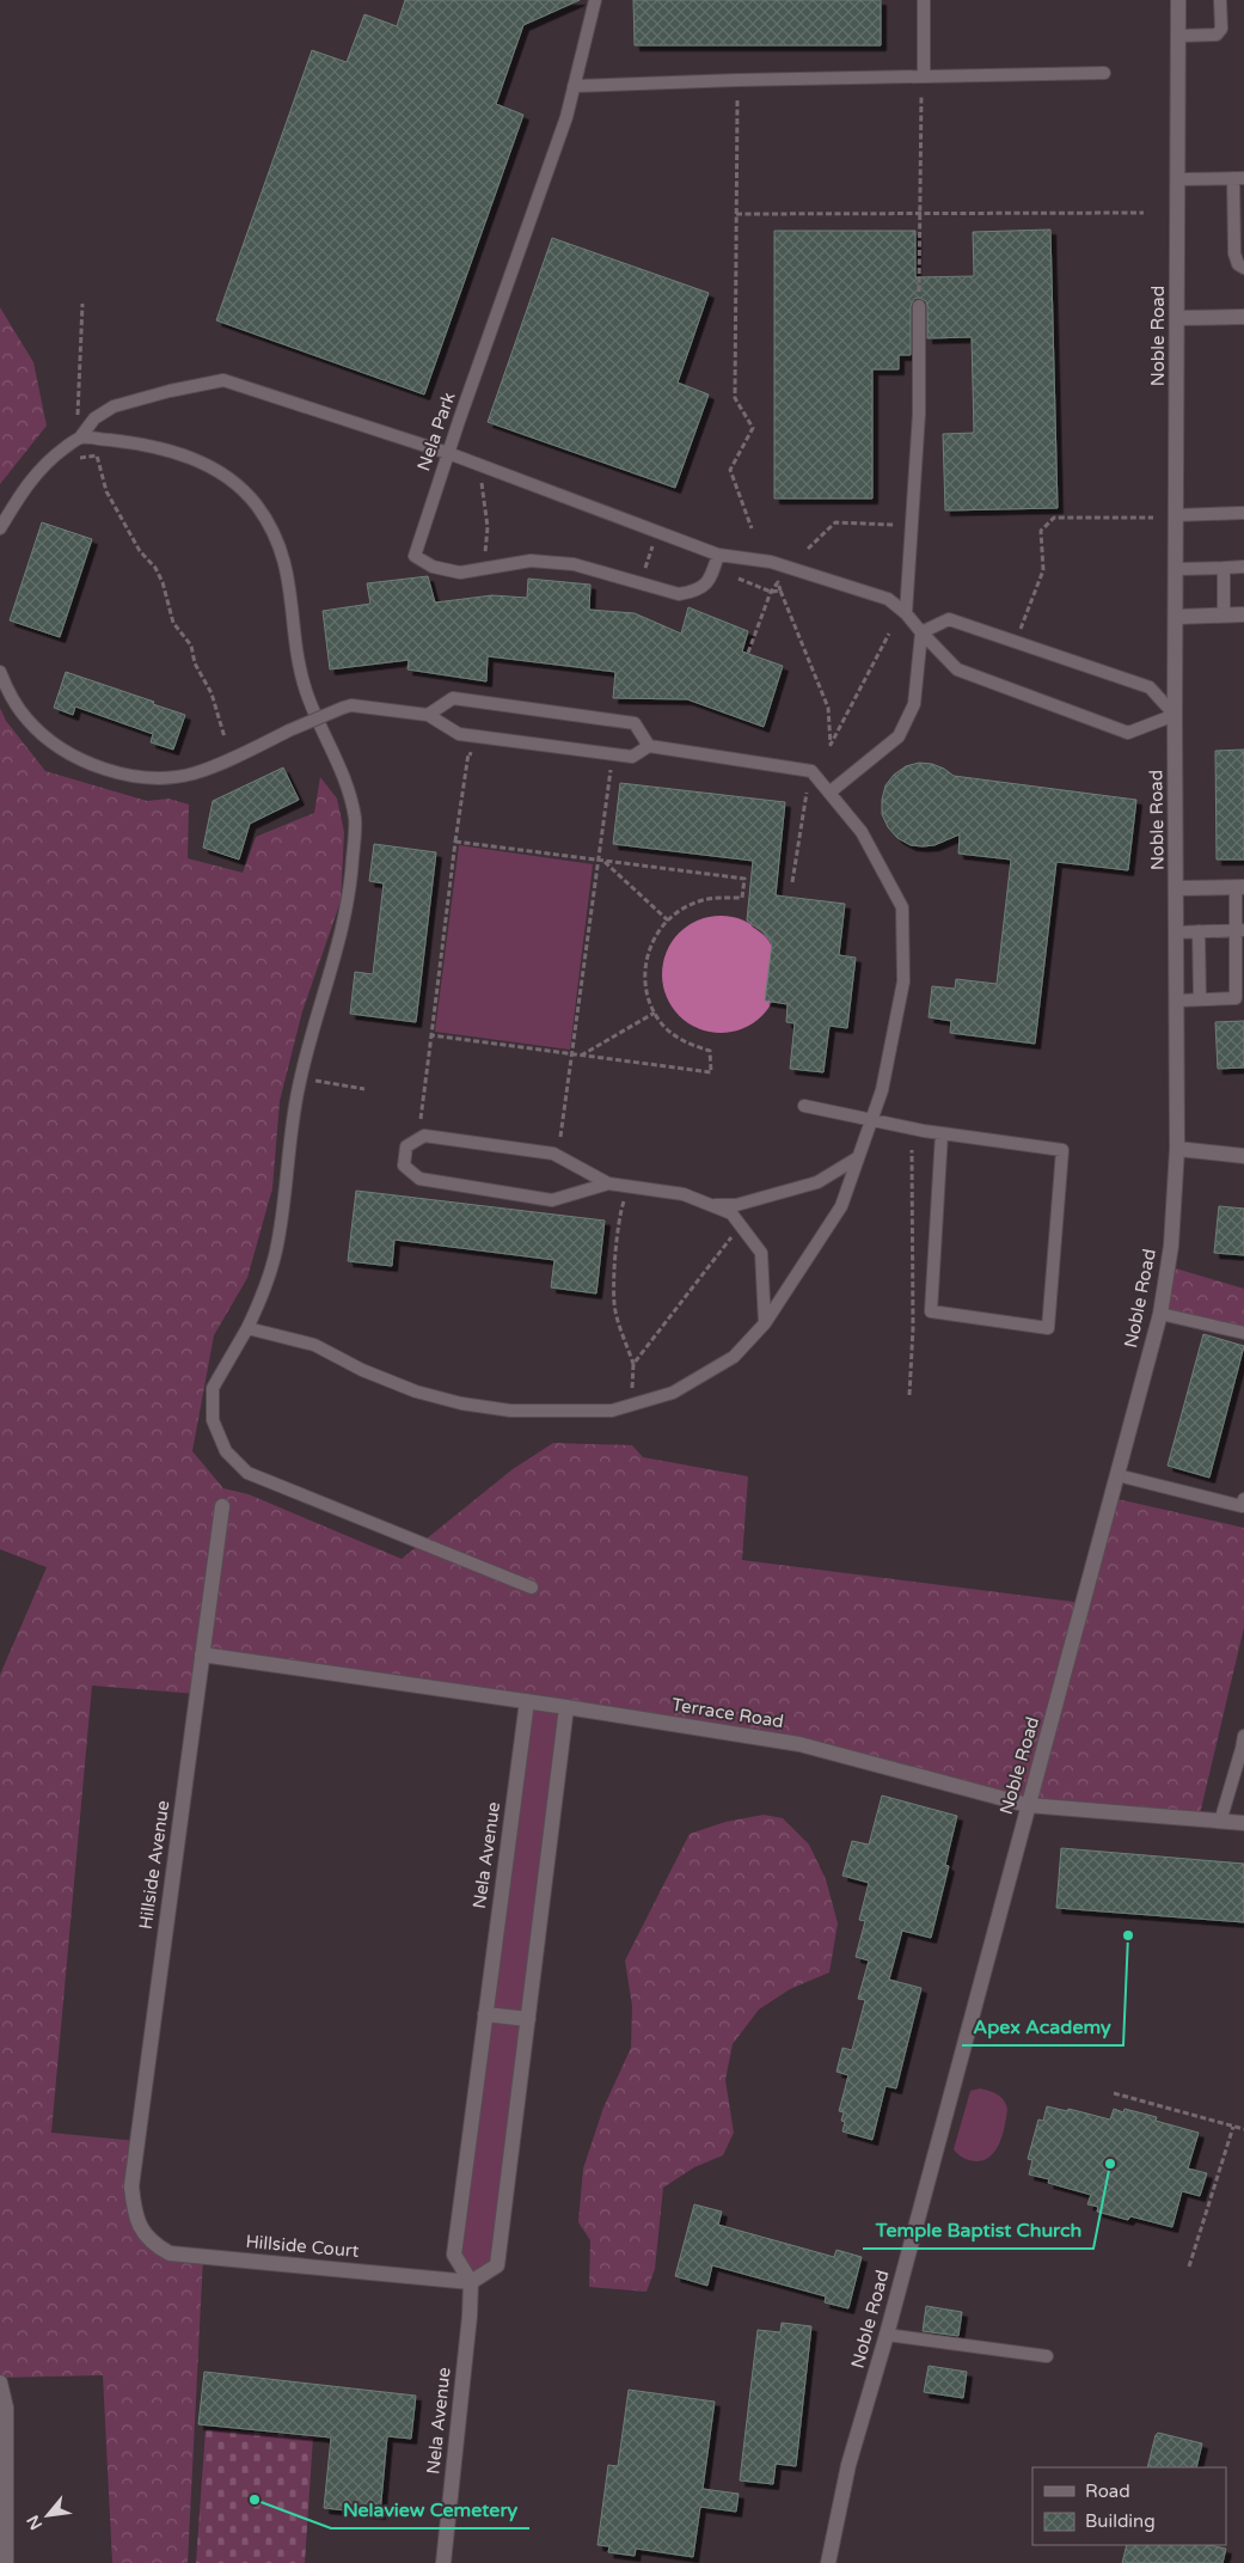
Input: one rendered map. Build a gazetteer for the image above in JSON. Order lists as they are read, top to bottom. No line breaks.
{"streets":{"street":["Noble Road","Terrace Road","Nela Avenue","Hillside Avenue","Hillside Court"],"lane":["Nela Park"]},"crossings":[["Noble Road","Terrace Road"],["Terrace Road","Nela Avenue"],["Terrace Road","Hillside Avenue"],["Nela Avenue","Hillside Court"],["Hillside Avenue","Hillside Court"]],"places":["Apex Academy","Temple Baptist Church","Nelaview Cemetery"],"legend":["Road","Building"],"north":"bottom left"}
